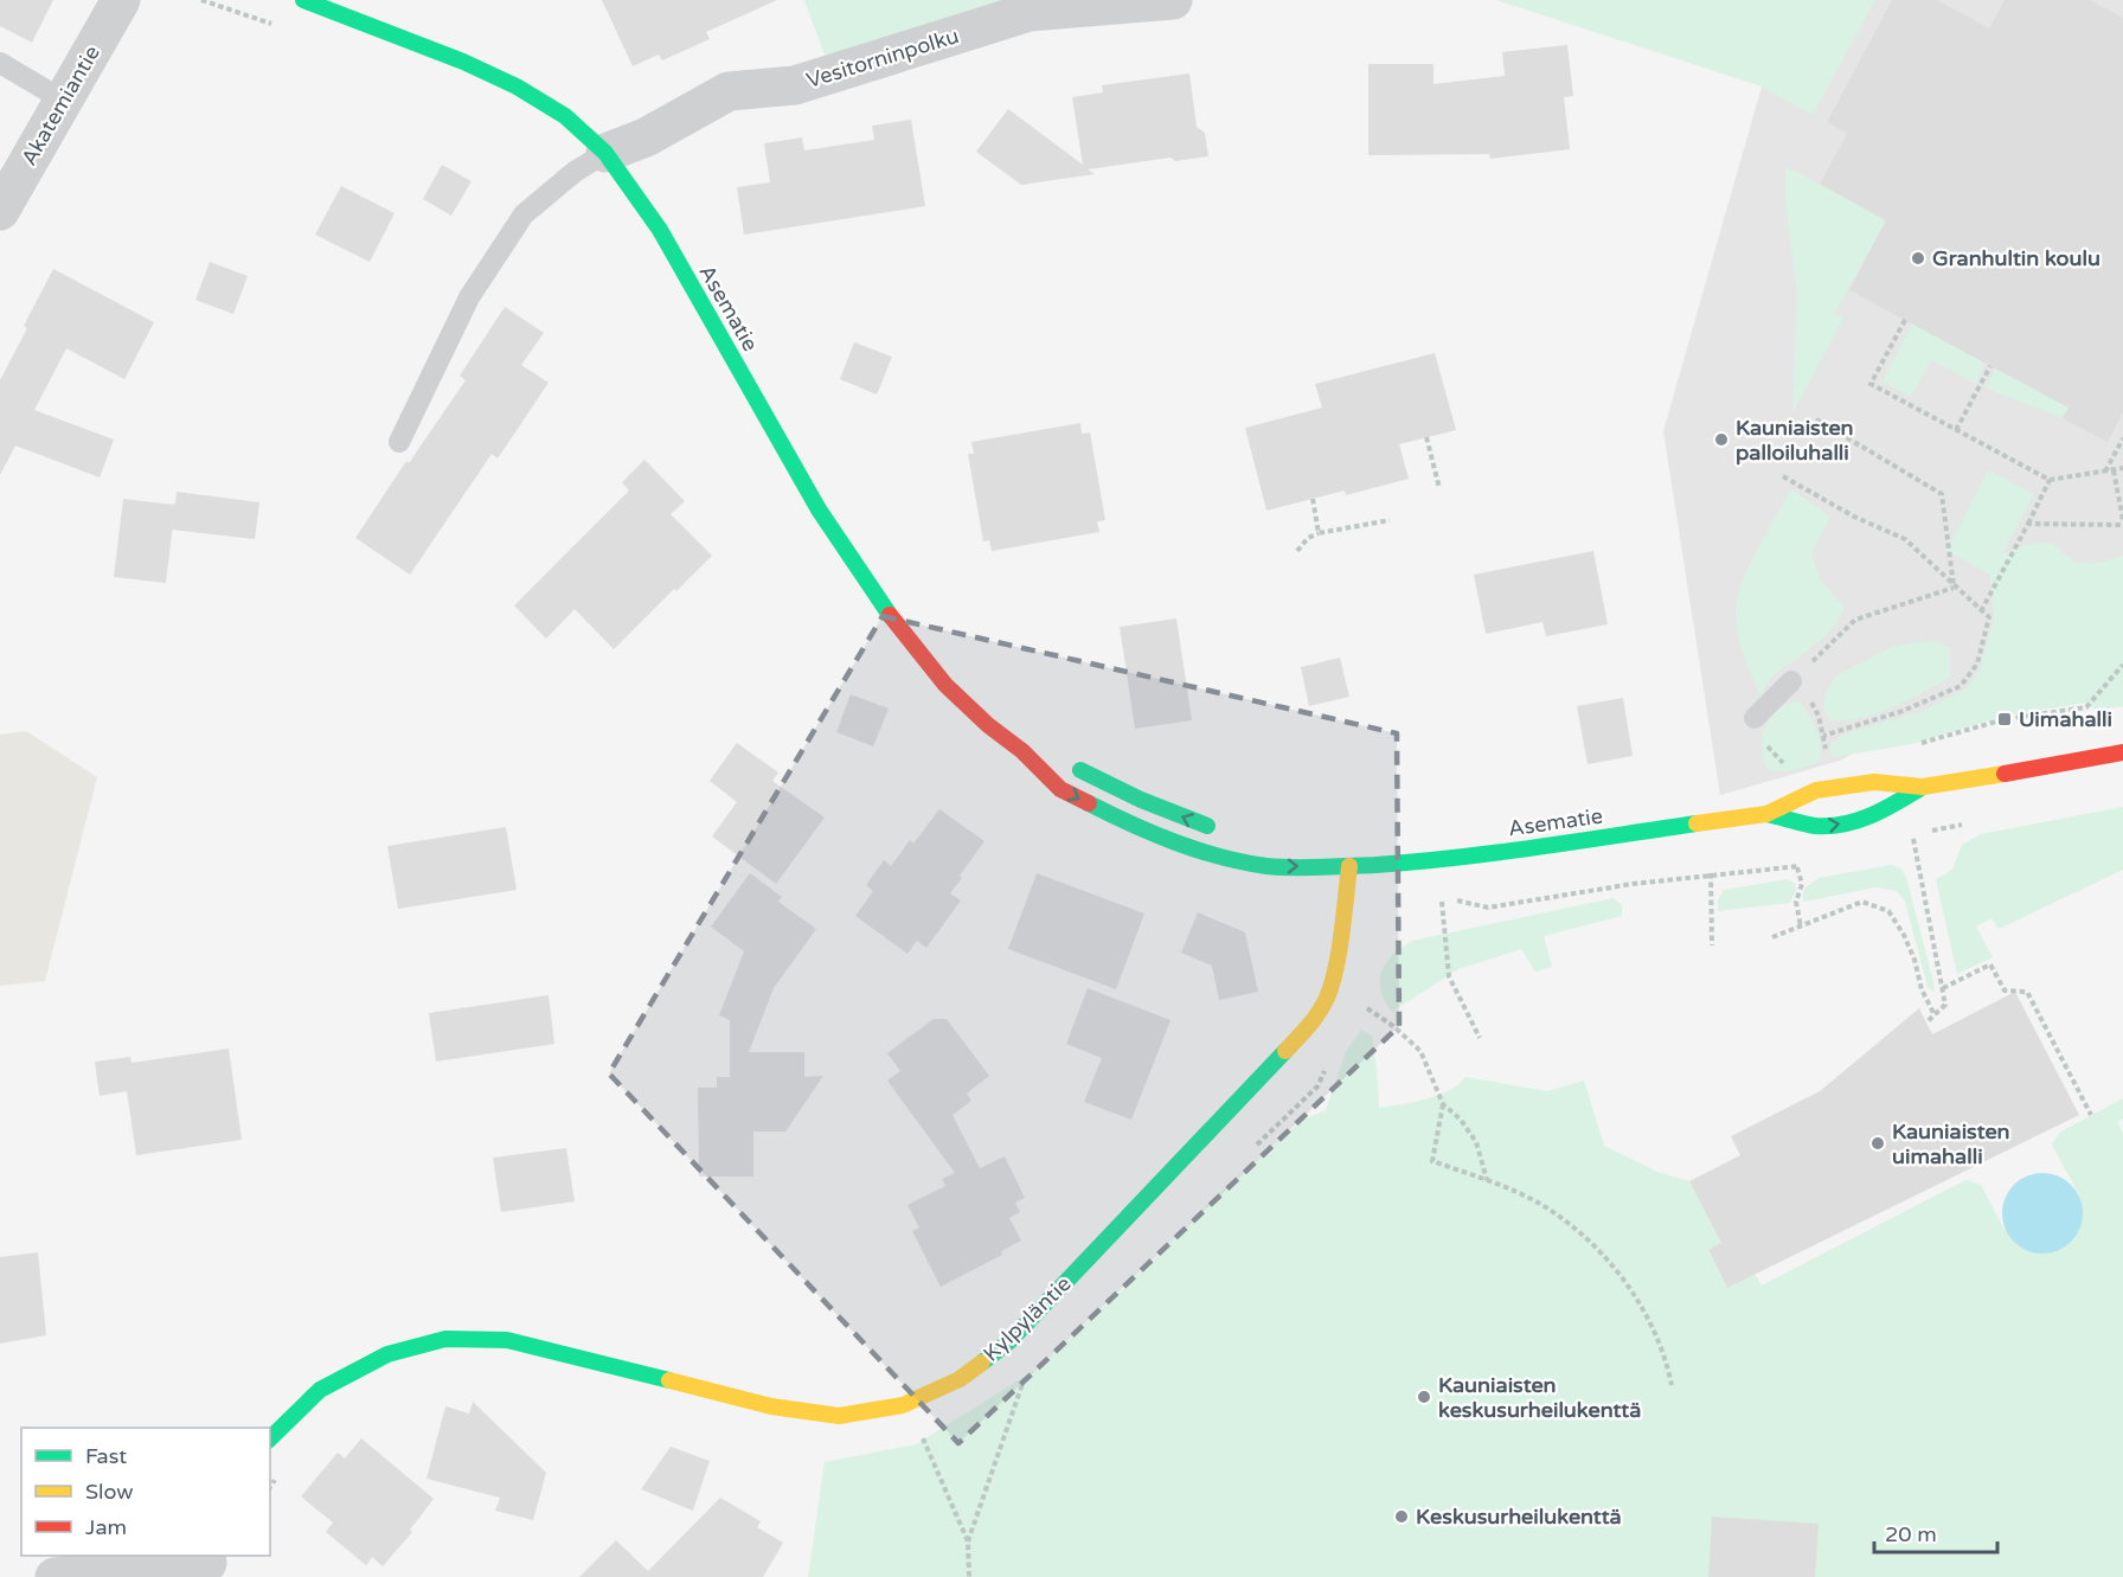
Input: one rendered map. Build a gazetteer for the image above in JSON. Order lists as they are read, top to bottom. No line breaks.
{"streets":{"street":["Vesitorninpolku","Akatemiantie","Asematie","Kylpyläntie"]},"crossings":[["Vesitorninpolku","Asematie"],["Asematie","Kylpyläntie"]],"places":{"other":["Granhultin koulu","Kauniaisten palloiluhalli","Kauniaisten uimahalli","Kauniaisten keskusurheilukenttä","Keskusurheilukenttä"],"transit":["Uimahalli"]},"legend":["Fast","Slow","Jam"],"scale_bar":"20 m"}
